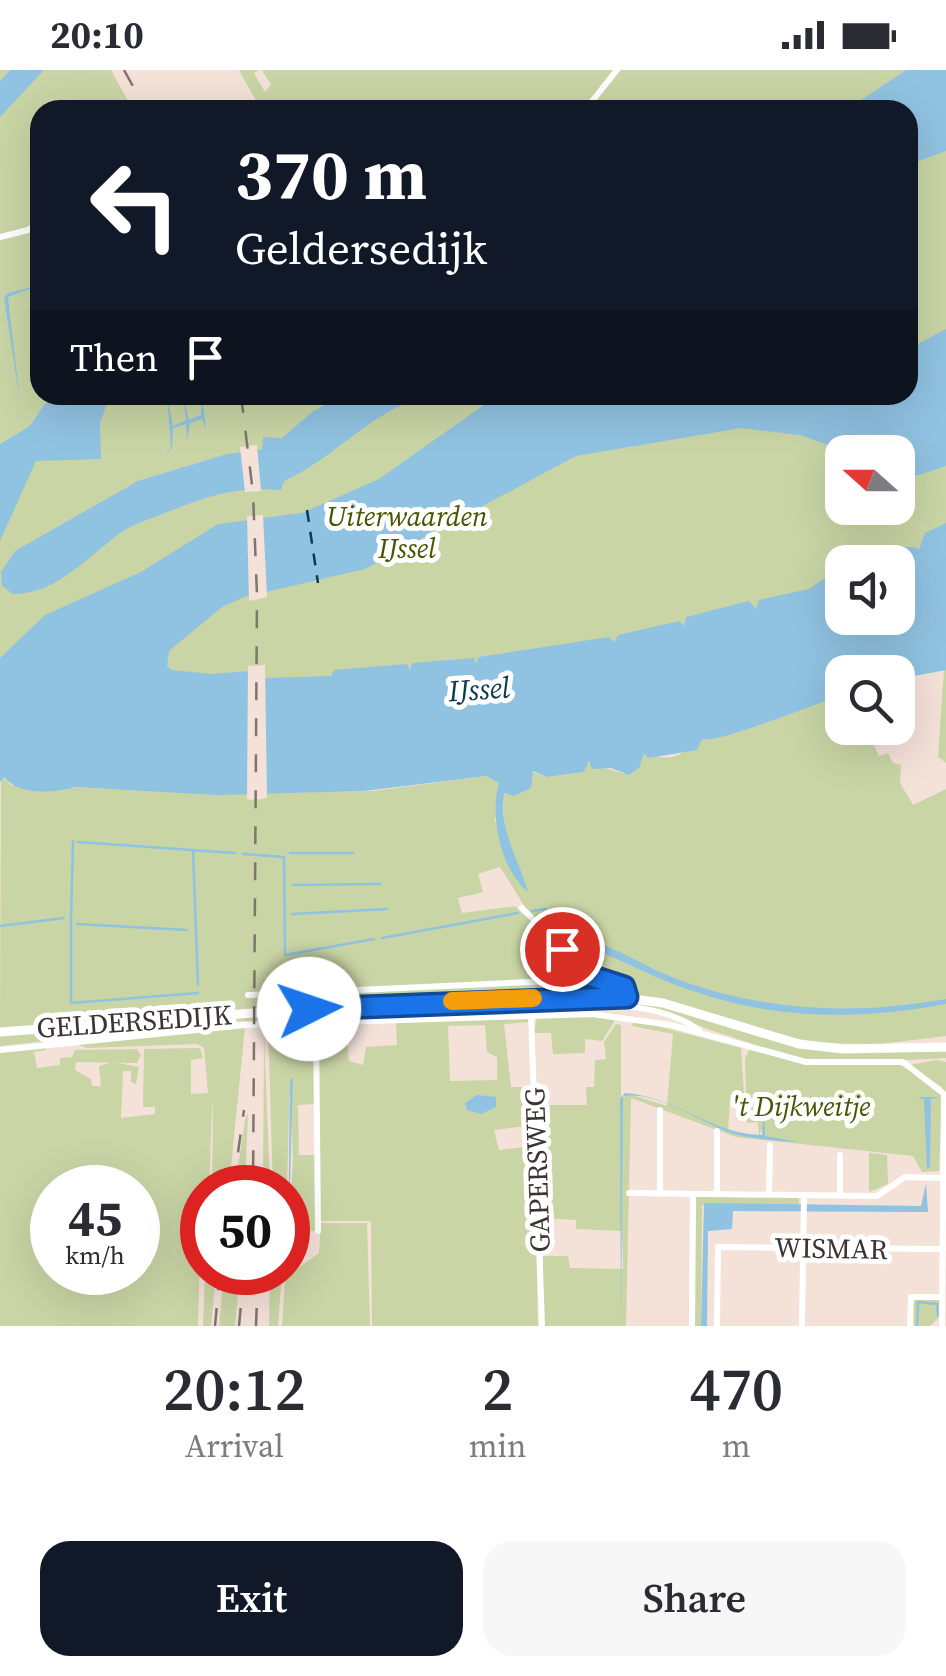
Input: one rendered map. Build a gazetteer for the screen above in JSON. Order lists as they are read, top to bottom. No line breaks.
{"streets":{"main road":["GELDERSEDIJK"],"street":["GAPERSWEG","WISMAR"]},"crossings":[["GELDERSEDIJK","GAPERSWEG"]],"water":["IJssel"],"parks":["Uiterwaarden IJssel","'t Dijkweitje"],"north":"left","page":{"status":"20:10","turn":["370 m","Geldersedijk"],"then":"Then","speed":"45 km/h","limit":"50","eta":["20:12","Arrival","2","min","470","m"],"buttons":["Exit","Share"]}}
